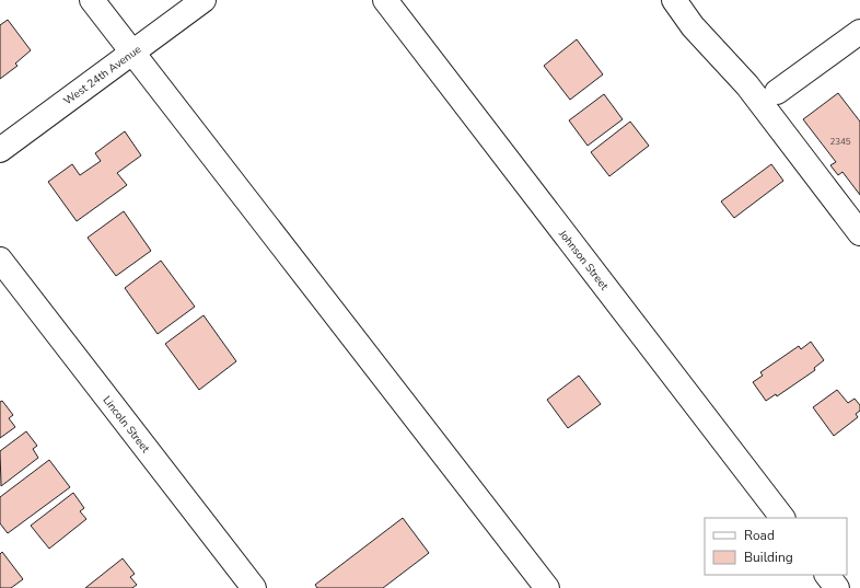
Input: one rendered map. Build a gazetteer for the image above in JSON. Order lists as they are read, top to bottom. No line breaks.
{"streets":{"street":["West 24th Avenue","Johnson Street","Lincoln Street"]},"house_numbers":["2345"],"legend":["Road","Building"]}
